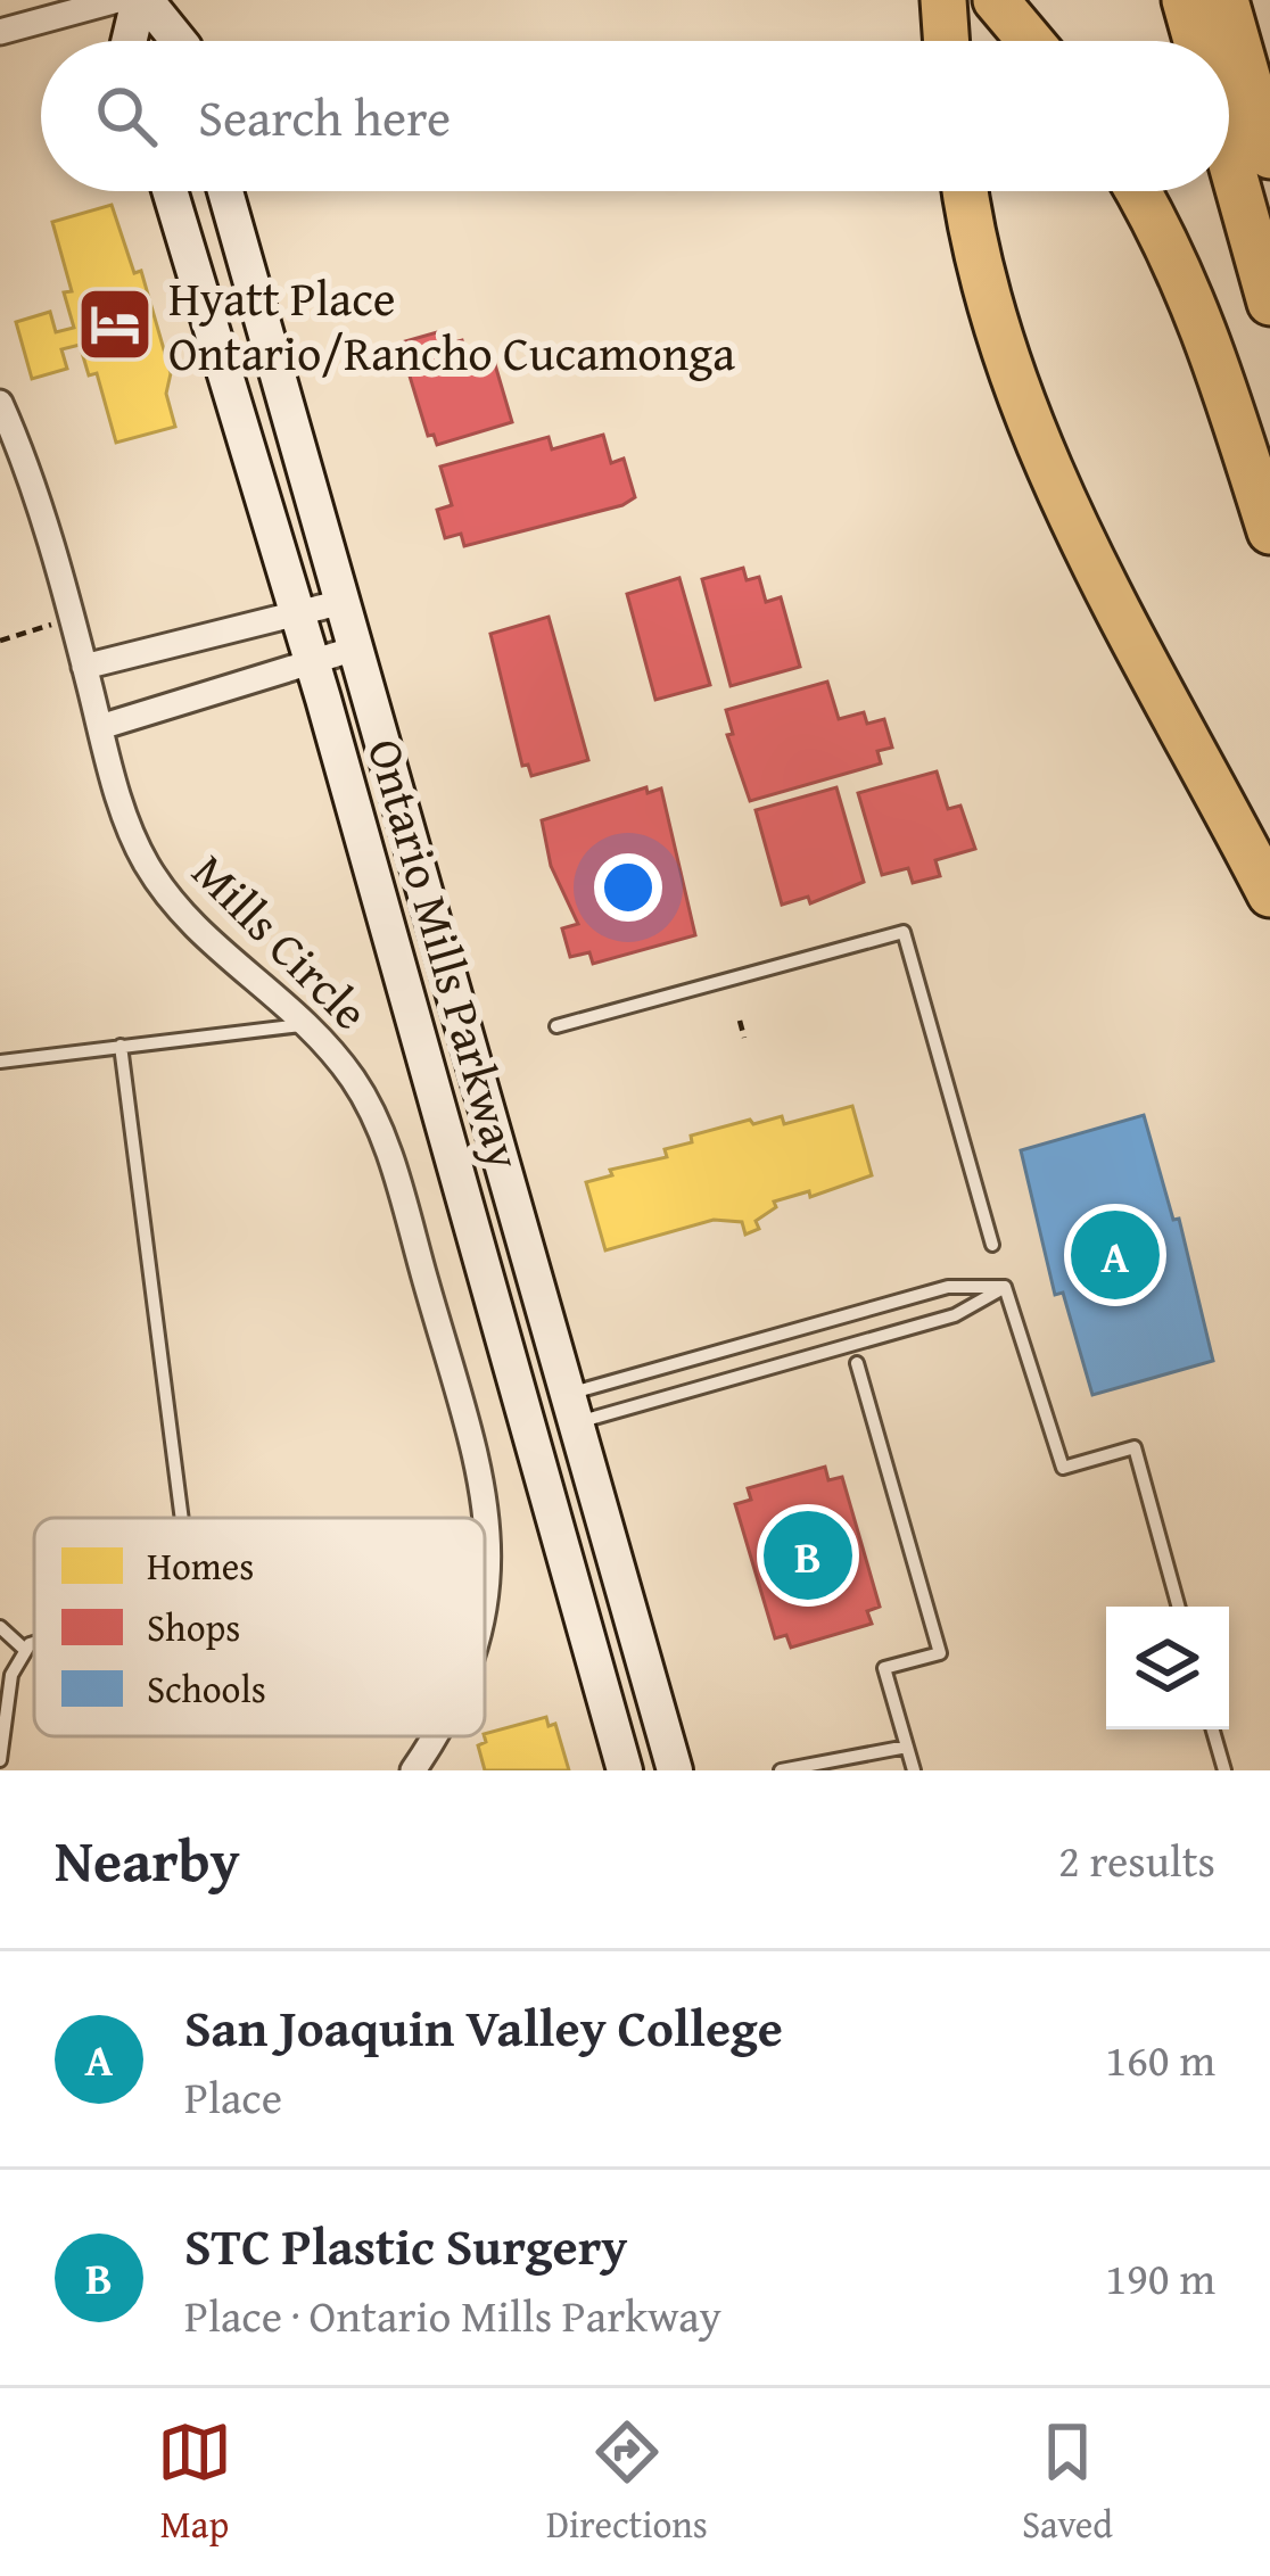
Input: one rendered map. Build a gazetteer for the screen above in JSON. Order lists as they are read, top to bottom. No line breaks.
{"streets":{"main road":["Ontario Mills Parkway"],"street":["Mills Circle"]},"places":{"hotel":["Hyatt Place Ontario/Rancho Cucamonga"]},"legend":["Homes","Shops","Schools"],"page":{"search":"Search here","pins":["A","B"],"heading":["Nearby","2 results"],"list":[{"mark":"A","name":"San Joaquin Valley College","note":"Place","value":"160 m"},{"mark":"B","name":"STC Plastic Surgery","note":"Place · Ontario Mills Parkway","value":"190 m"}],"nav":["Map","Directions","Saved"]}}
